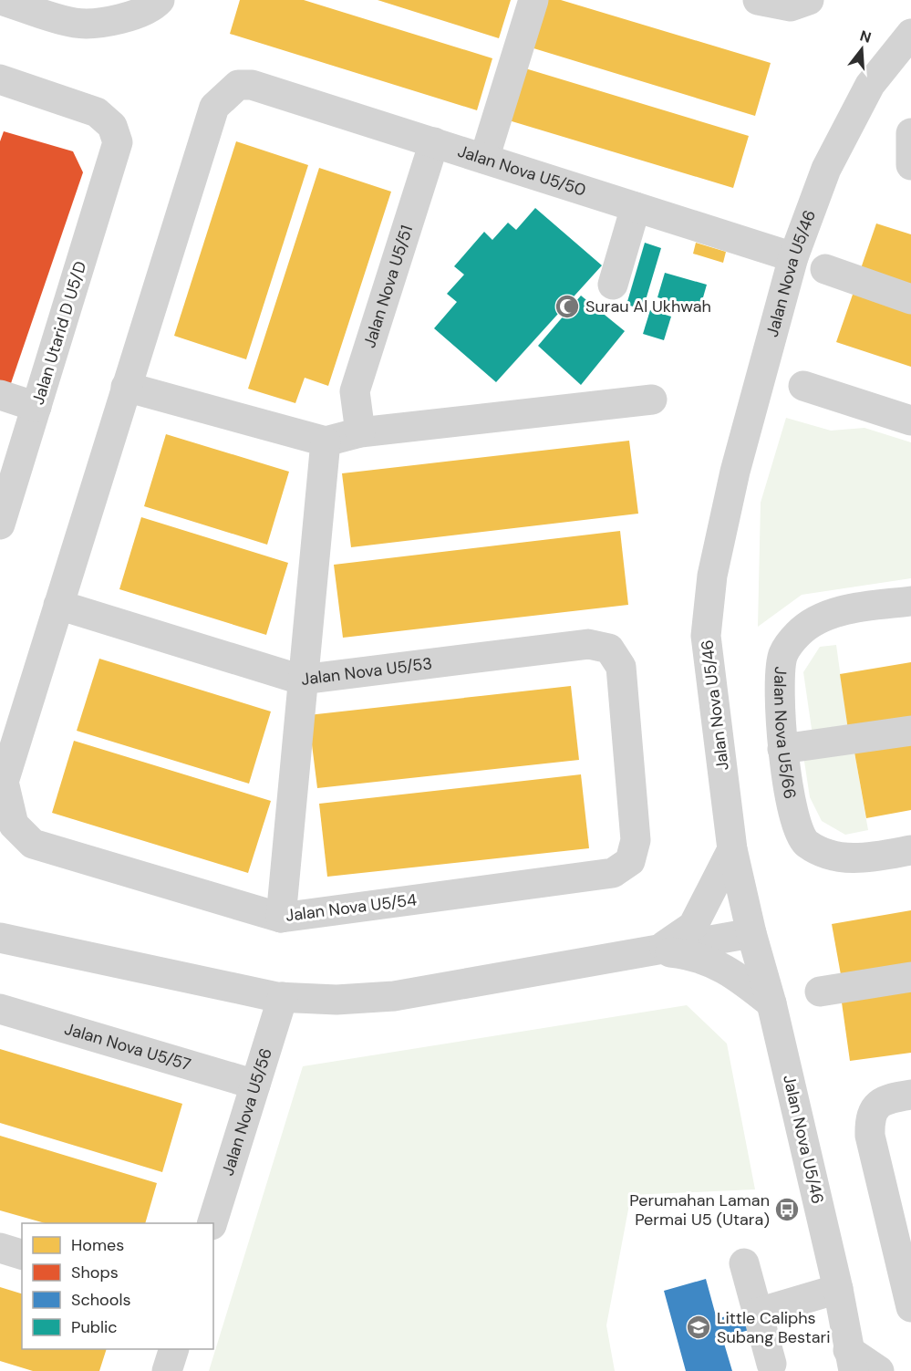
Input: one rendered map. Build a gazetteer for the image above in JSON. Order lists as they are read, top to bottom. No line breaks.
{"streets":{"street":["Jalan Nova U5/50","Jalan Nova U5/46","Jalan Nova U5/51","Jalan Utarid D U5/D","Jalan Nova U5/53","Jalan Nova U5/66","Jalan Nova U5/54","Jalan Nova U5/57","Jalan Nova U5/56"]},"crossings":[["Jalan Nova U5/50","Jalan Nova U5/46"],["Jalan Nova U5/50","Jalan Nova U5/51"],["Jalan Nova U5/53","Jalan Nova U5/54"],["Jalan Nova U5/57","Jalan Nova U5/56"]],"places":{"mosque":["Surau Al Ukhwah"],"bus stop":["Perumahan Laman Permai U5 (Utara)"],"school or university":["Little Caliphs Subang Bestari"]},"legend":["Homes","Shops","Schools","Public"],"north":"top"}
